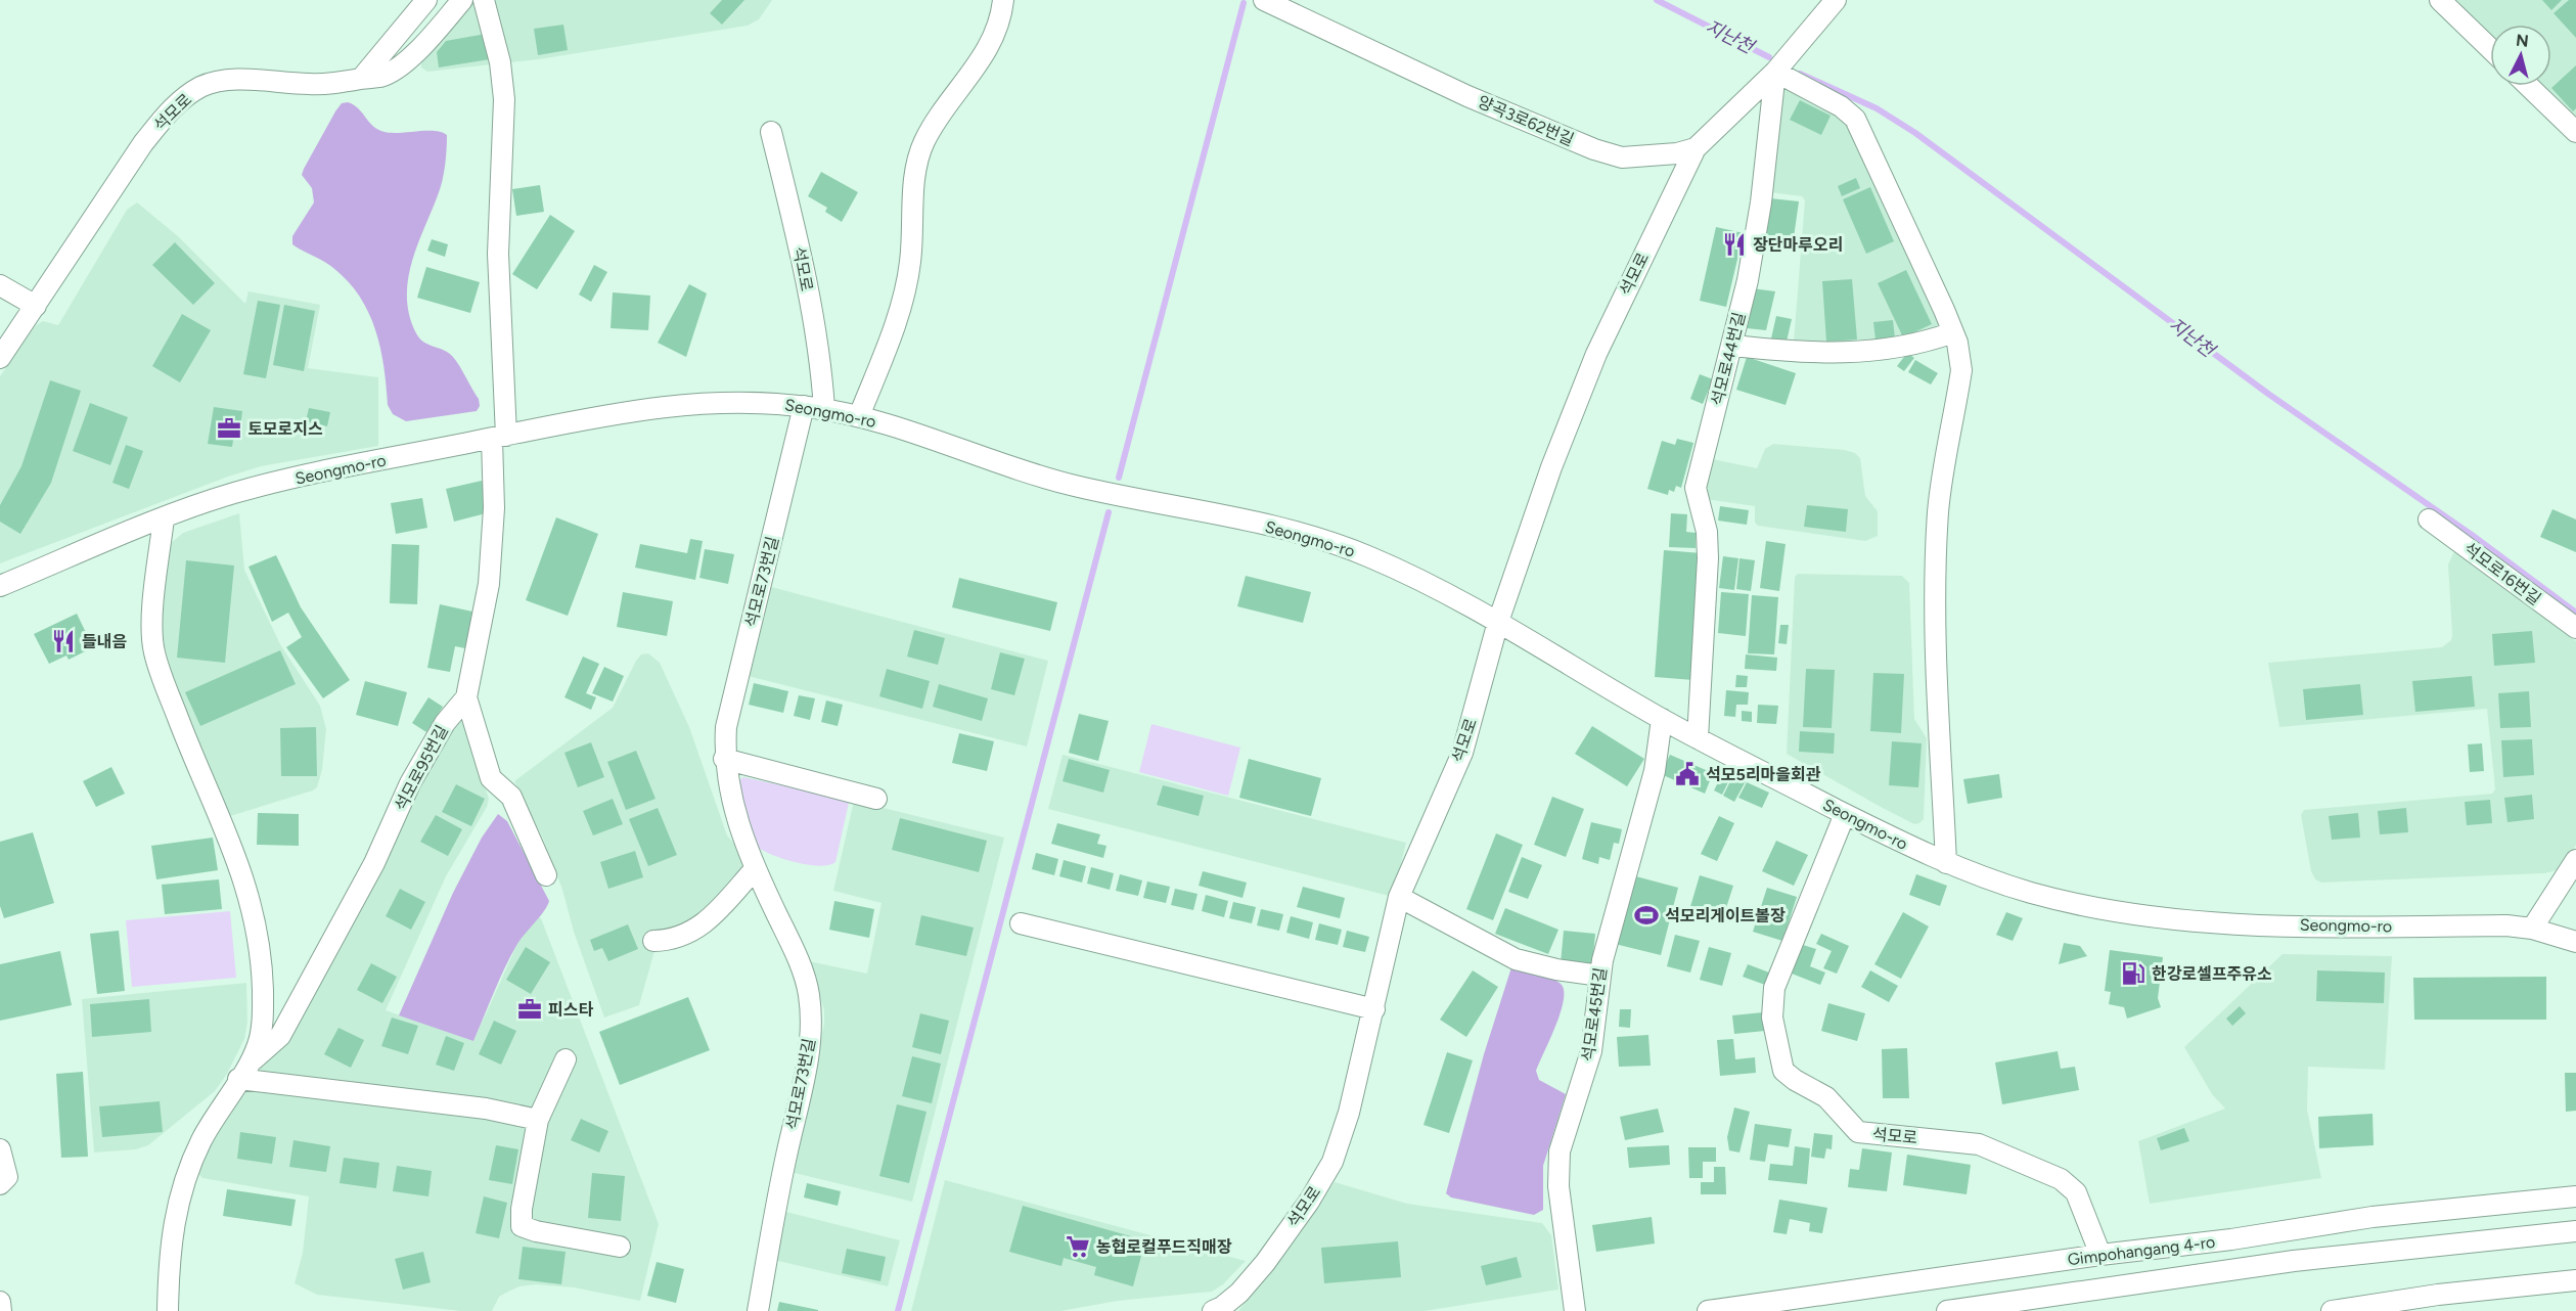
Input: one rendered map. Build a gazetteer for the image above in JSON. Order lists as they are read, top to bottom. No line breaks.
{"streets":{"street":["석모로","양곡3로62번길","석모로44번길","Seongmo-ro","석모로16번길","석모로73번길","석모로95번길","석모로45번길","Gimpohangang 4-ro"]},"crossings":[["석모로","양곡3로62번길"],["석모로","Seongmo-ro"],["석모로","Gimpohangang 4-ro"],["석모로44번길","Seongmo-ro"],["Seongmo-ro","석모로73번길"],["Seongmo-ro","석모로95번길"],["Seongmo-ro","석모로45번길"]],"water":["지난천"],"places":{"restaurant":["장단마루오리","들내음"],"office":["토모로지스","피스타"],"public building":["석모5리마을회관"],"sports":["석모리게이트볼장"],"fuel station":["한강로셀프주유소"],"supermarket":["농협로컬푸드직매장"]},"north":"top"}
